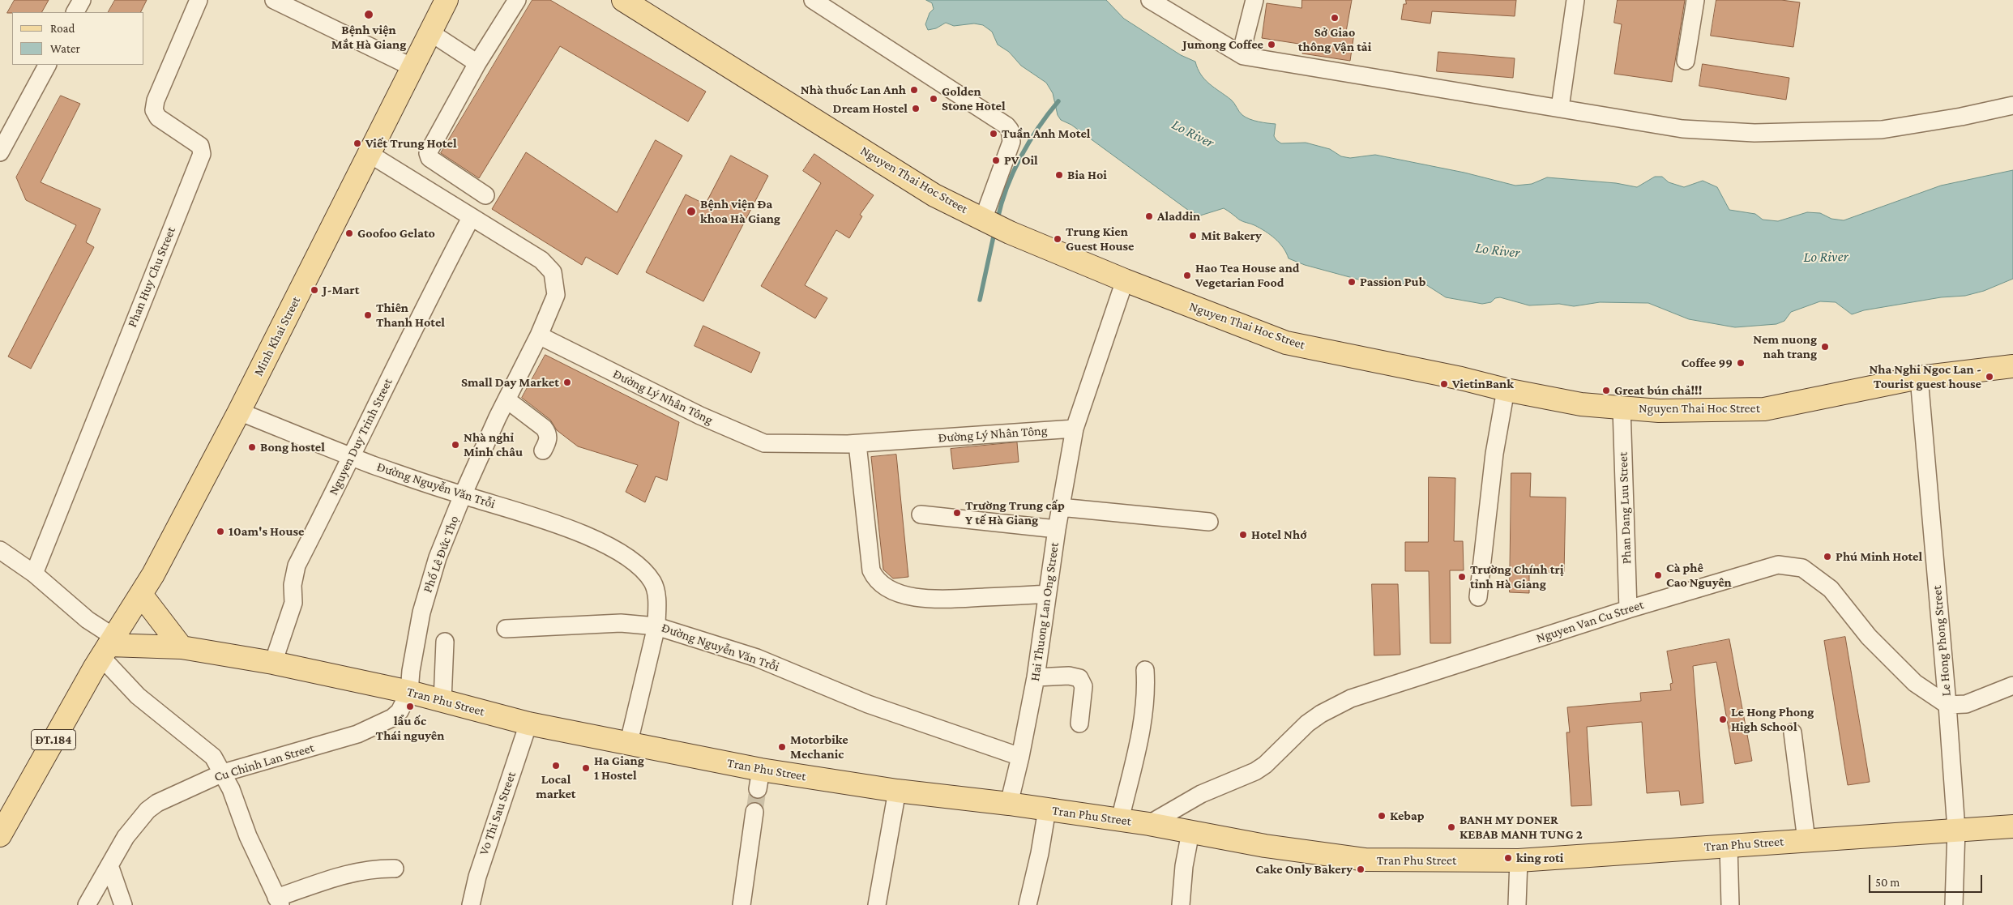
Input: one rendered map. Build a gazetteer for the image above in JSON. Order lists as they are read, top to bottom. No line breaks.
{"streets":{"main road":["Nguyen Thai Hoc Street","Minh Khai Street","Tran Phu Street","ĐT.184"],"street":["Phan Huy Chu Street","Đường Lý Nhân Tông","Nguyen Duy Trinh Street","Đường Nguyễn Văn Trỗi","Phan Dang Luu Street","Phố Lê Đức Thọ","Hai Thuong Lan Ong Street","Nguyen Van Cu Street","Le Hong Phong Street","Cu Chinh Lan Street","Vo Thi Sau Street"]},"crossings":[["Nguyen Thai Hoc Street","Phan Dang Luu Street"],["Nguyen Thai Hoc Street","Hai Thuong Lan Ong Street"],["Nguyen Thai Hoc Street","Le Hong Phong Street"],["Minh Khai Street","Đường Nguyễn Văn Trỗi"],["Minh Khai Street","Tran Phu Street"],["Minh Khai Street","ĐT.184"],["Đường Lý Nhân Tông","Phố Lê Đức Thọ"],["Đường Lý Nhân Tông","Hai Thuong Lan Ong Street"],["Nguyen Duy Trinh Street","Đường Nguyễn Văn Trỗi"],["Nguyen Duy Trinh Street","Tran Phu Street"],["Đường Nguyễn Văn Trỗi","Phố Lê Đức Thọ"],["Đường Nguyễn Văn Trỗi","Hai Thuong Lan Ong Street"],["Phan Dang Luu Street","Nguyen Van Cu Street"],["Phố Lê Đức Thọ","Tran Phu Street"],["Phố Lê Đức Thọ","Cu Chinh Lan Street"],["Nguyen Van Cu Street","Le Hong Phong Street"],["Nguyen Van Cu Street","Tran Phu Street"],["Le Hong Phong Street","Tran Phu Street"],["Tran Phu Street","ĐT.184"],["Tran Phu Street","Cu Chinh Lan Street"],["Tran Phu Street","Vo Thi Sau Street"]],"water":["Lo River"],"places":["Bệnh viện Mắt Hà Giang","Sở Giao thông Vận tải","Jumong Coffee","Nhà thuốc Lan Anh","Golden Stone Hotel","Dream Hostel","Tuần Anh Motel","Viết Trung Hotel","PV Oil","Bia Hoi","Bệnh viện Đa khoa Hà Giang","Aladdin","Goofoo Gelato","Mit Bakery","Trung Kien Guest House","Hao Tea House and Vegetarian Food","Passion Pub","J-Mart","Thiên Thanh Hotel","Nem nuong nah trang","Coffee 99","Nha Nghi Ngoc Lan - Tourist guest house","Small Day Market","VietinBank","Great bún chả!!!","Nhà nghỉ Minh châu","Bong hostel","Trường Trung cấp Y tế Hà Giang","10am's House","Hotel Nhớ","Phú Minh Hotel","Cà phê Cao Nguyên","Trường Chính trị tỉnh Hà Giang","lẩu ốc Thái nguyên","Le Hong Phong High School","Motorbike Mechanic","Local market","Ha Giang 1 Hostel","Kebap","BANH MY DONER KEBAB MANH TUNG 2","king roti","Cake Only Bakery"],"legend":["Road","Water"],"scale_bar":"50 m"}
